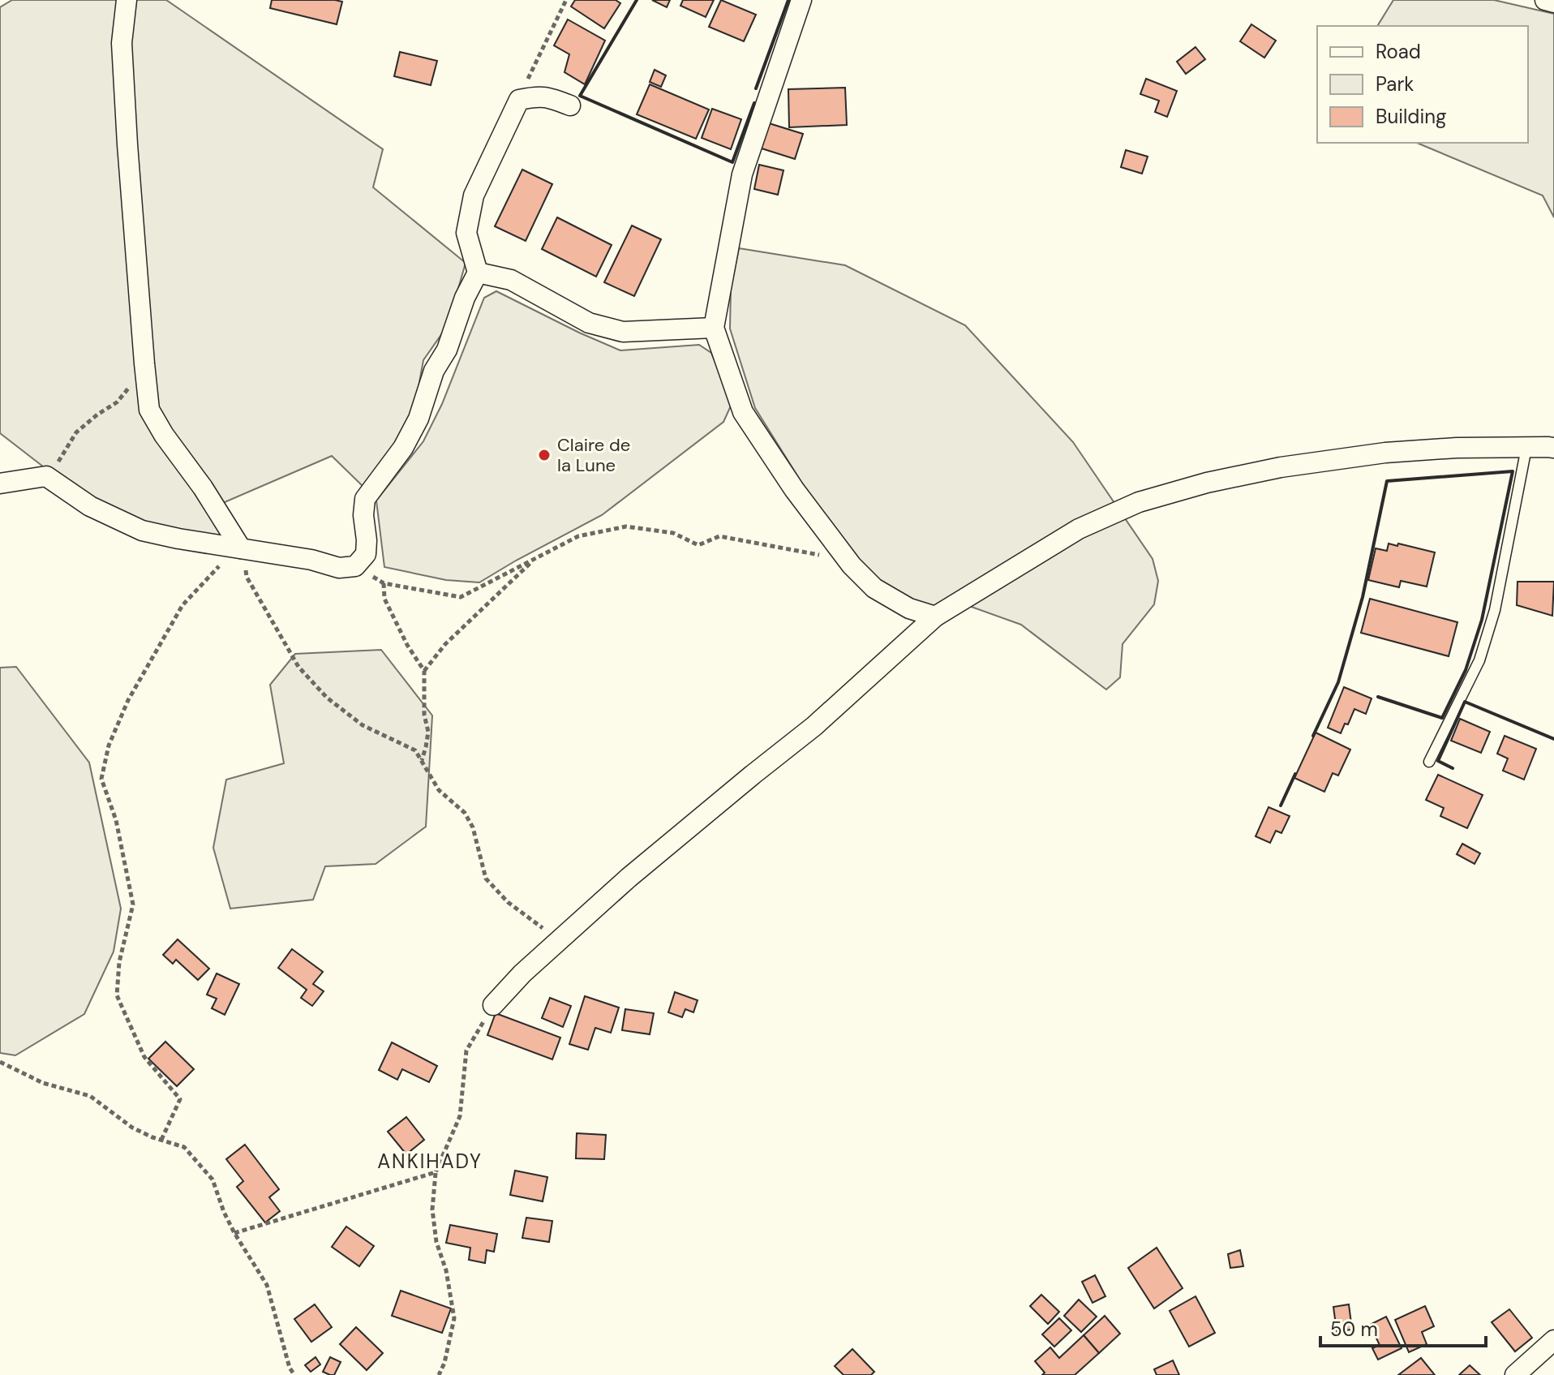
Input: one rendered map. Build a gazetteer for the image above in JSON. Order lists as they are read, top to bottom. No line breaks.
{"districts":["ANKIHADY"],"places":["Claire de la Lune"],"legend":["Road","Park","Building"],"scale_bar":"50 m"}
